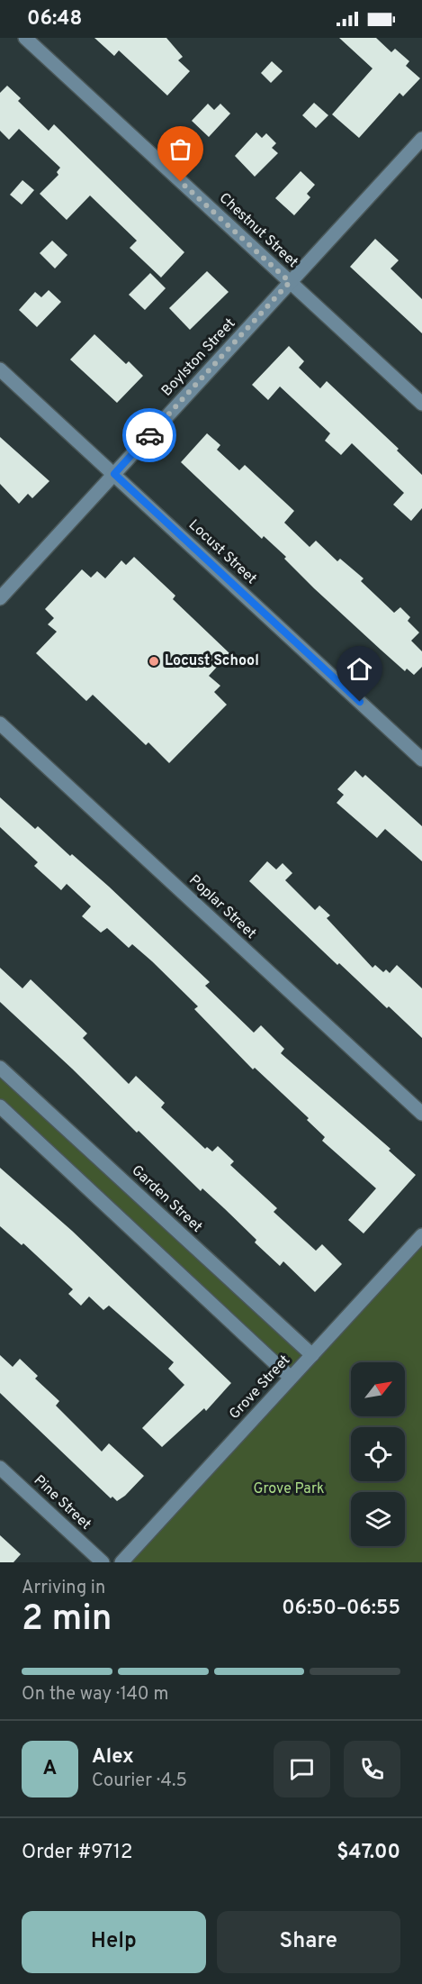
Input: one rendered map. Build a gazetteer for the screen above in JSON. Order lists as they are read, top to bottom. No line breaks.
{"streets":{"street":["Chestnut Street","Boylston Street","Locust Street","Poplar Street","Garden Street","Grove Street","Pine Street"]},"crossings":[["Chestnut Street","Boylston Street"],["Boylston Street","Locust Street"],["Garden Street","Grove Street"]],"parks":["Grove Park"],"places":["Locust School"],"north":"top right","page":{"status":"06:48","heading":["2 min","Arriving in","06:50–06:55"],"panel":["Alex","Courier · 4.5","Order #9712","$47.00"],"bar":"On the way · 140 m","round":"A","buttons":["Help","Share"]}}
